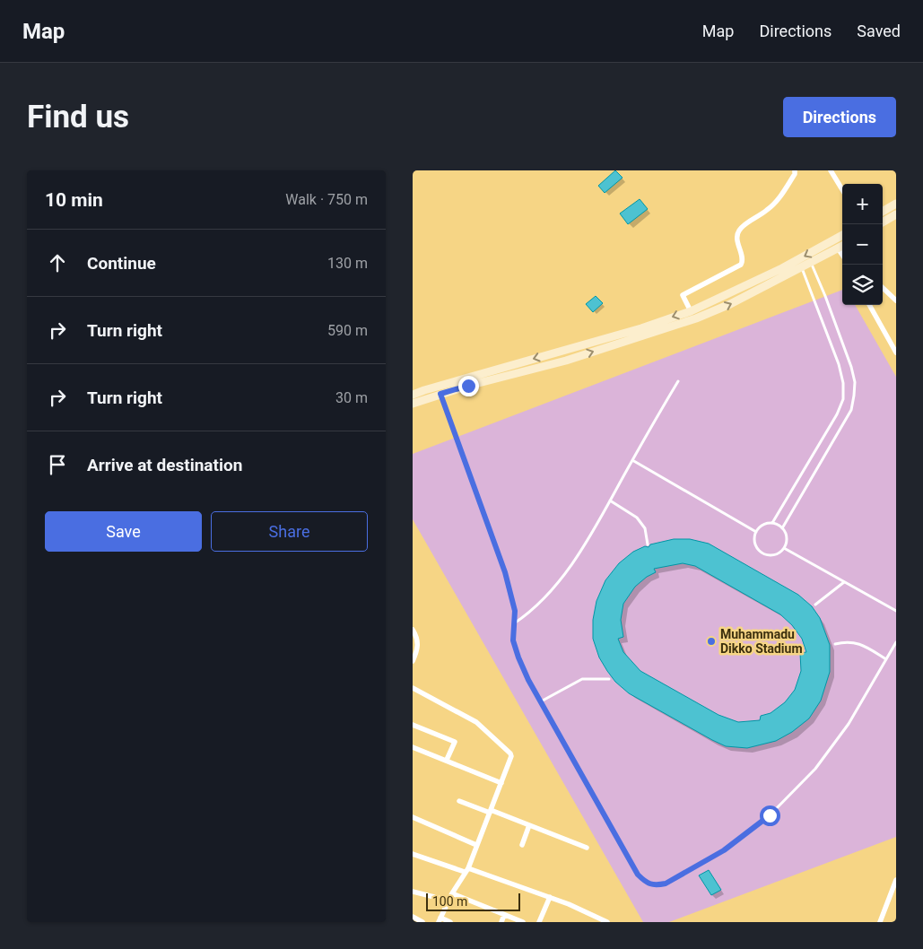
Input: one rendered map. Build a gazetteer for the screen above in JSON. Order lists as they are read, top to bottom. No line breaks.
{"places":["Muhammadu Dikko Stadium"],"scale_bar":"100 m","page":{"header":"Map","nav":["Map","Directions","Saved"],"buttons":["Directions",["Save","Share"]],"title":"Find us","heading":["10 min","Walk · 750 m"],"map_buttons":["+","−"],"list":[["Continue","130 m"],["Turn right","590 m"],["Turn right","30 m"],"Arrive at destination"],"scale":"100 m"}}
